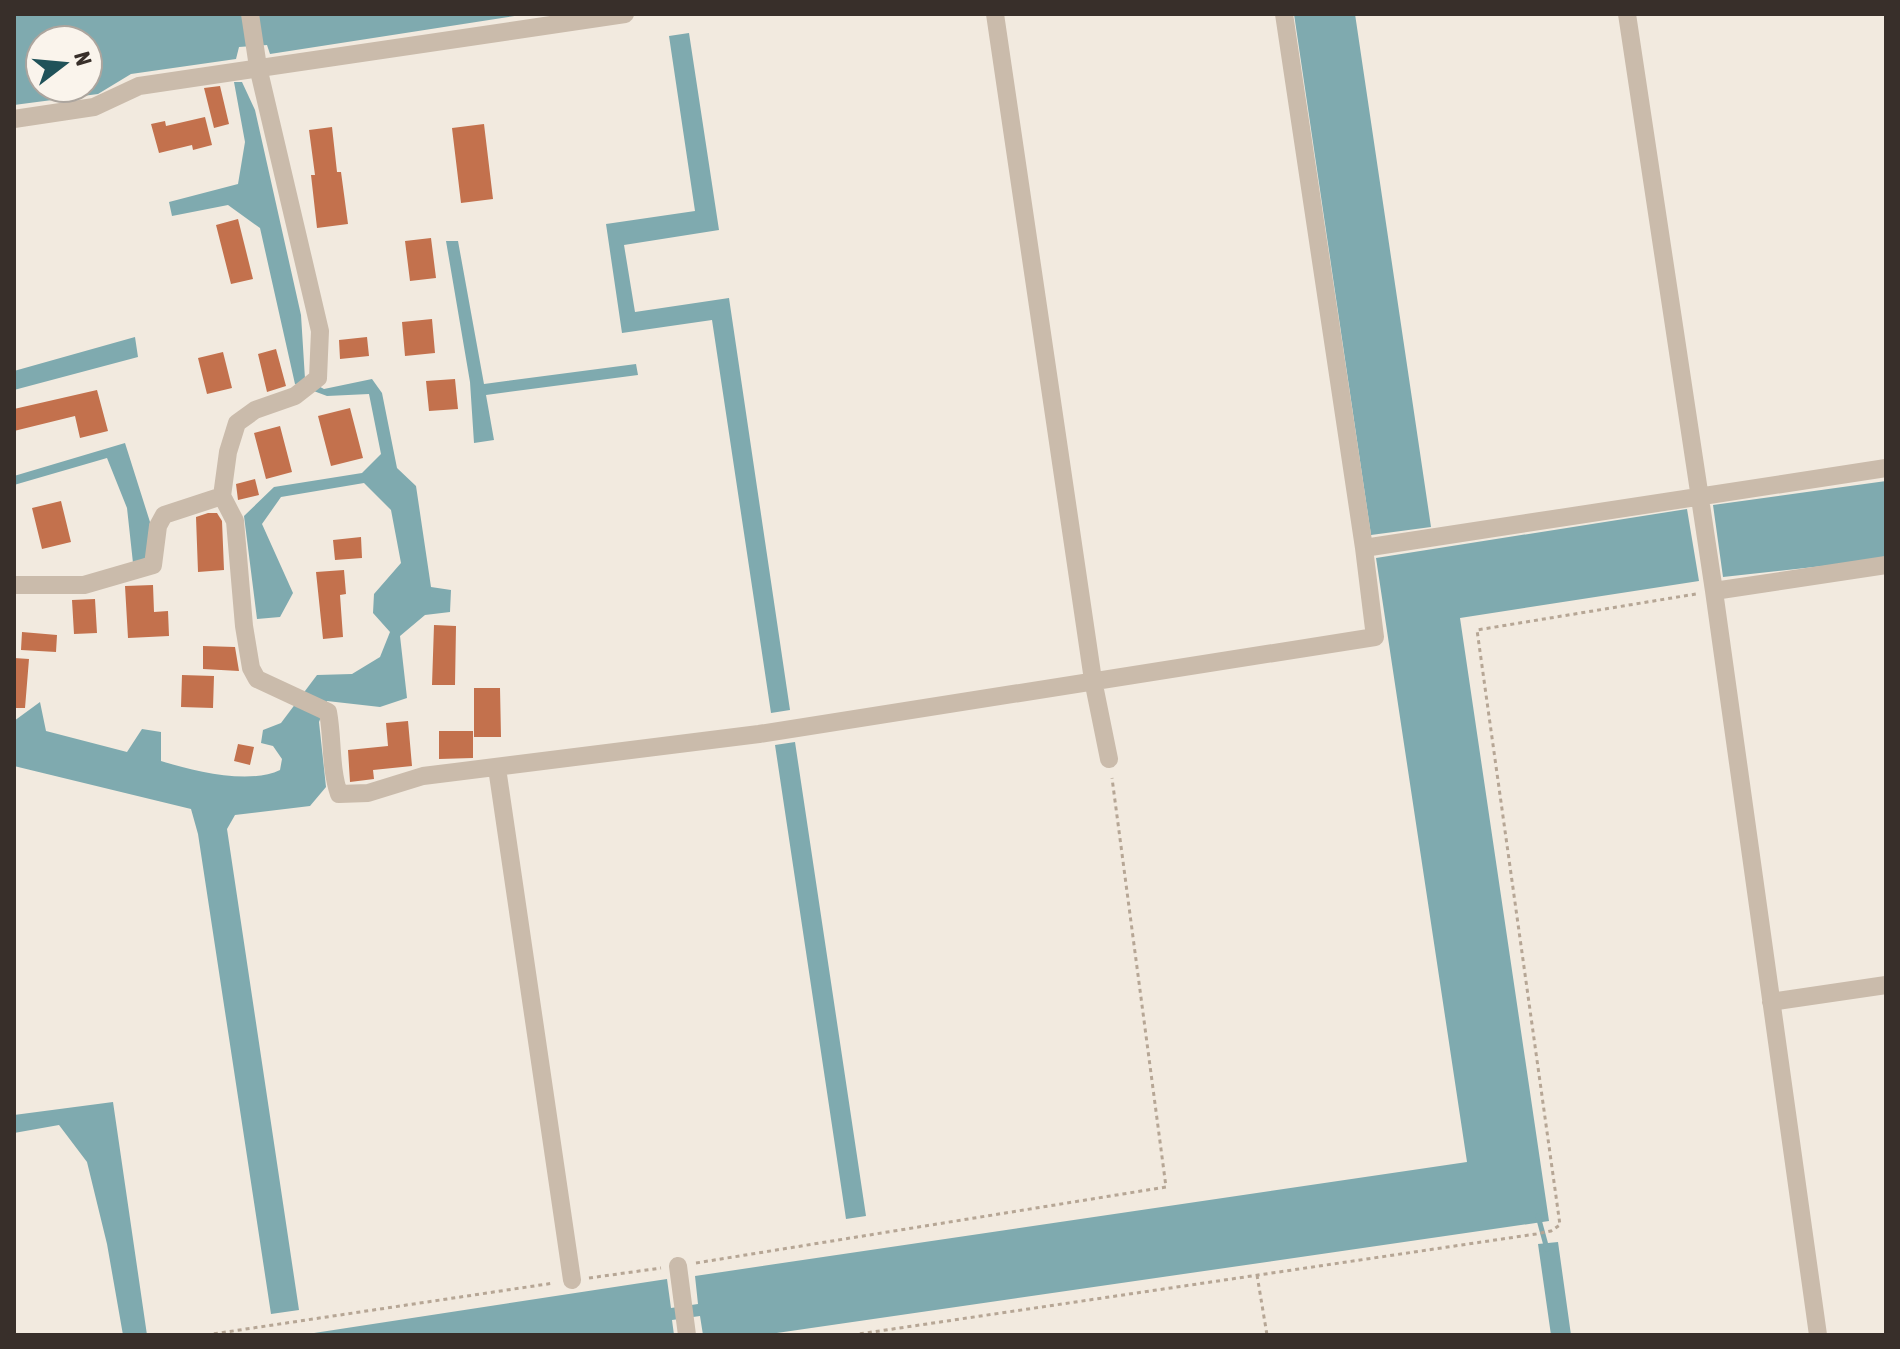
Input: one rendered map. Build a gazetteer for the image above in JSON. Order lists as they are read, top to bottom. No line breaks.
{"north":"right"}
